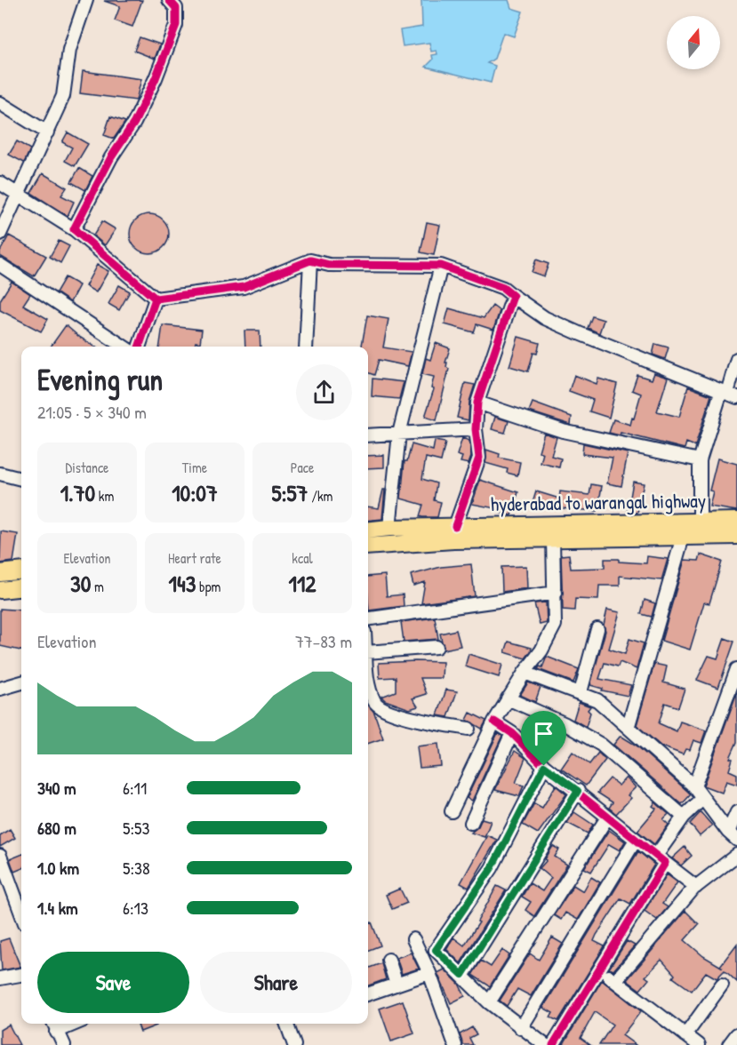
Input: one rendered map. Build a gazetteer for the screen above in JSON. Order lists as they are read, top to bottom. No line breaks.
{"streets":{"main road":["hyderabad to warangal highway"]},"north":"top","page":{"heading":["Evening run","21:05 · 5 × 340 m"],"stats":[["Distance","1.70 km"],["Time","10:07"],["Pace","5:57 /km"],["Elevation","30 m"],["Heart rate","143 bpm"],["kcal","112"]],"chart":["Elevation","77–83 m"],"list":[{"name":"340 m","note":"6:11"},{"name":"680 m","note":"5:53"},{"name":"1.0 km","note":"5:38"},{"name":"1.4 km","note":"6:13"}],"buttons":["Save","Share"]}}
